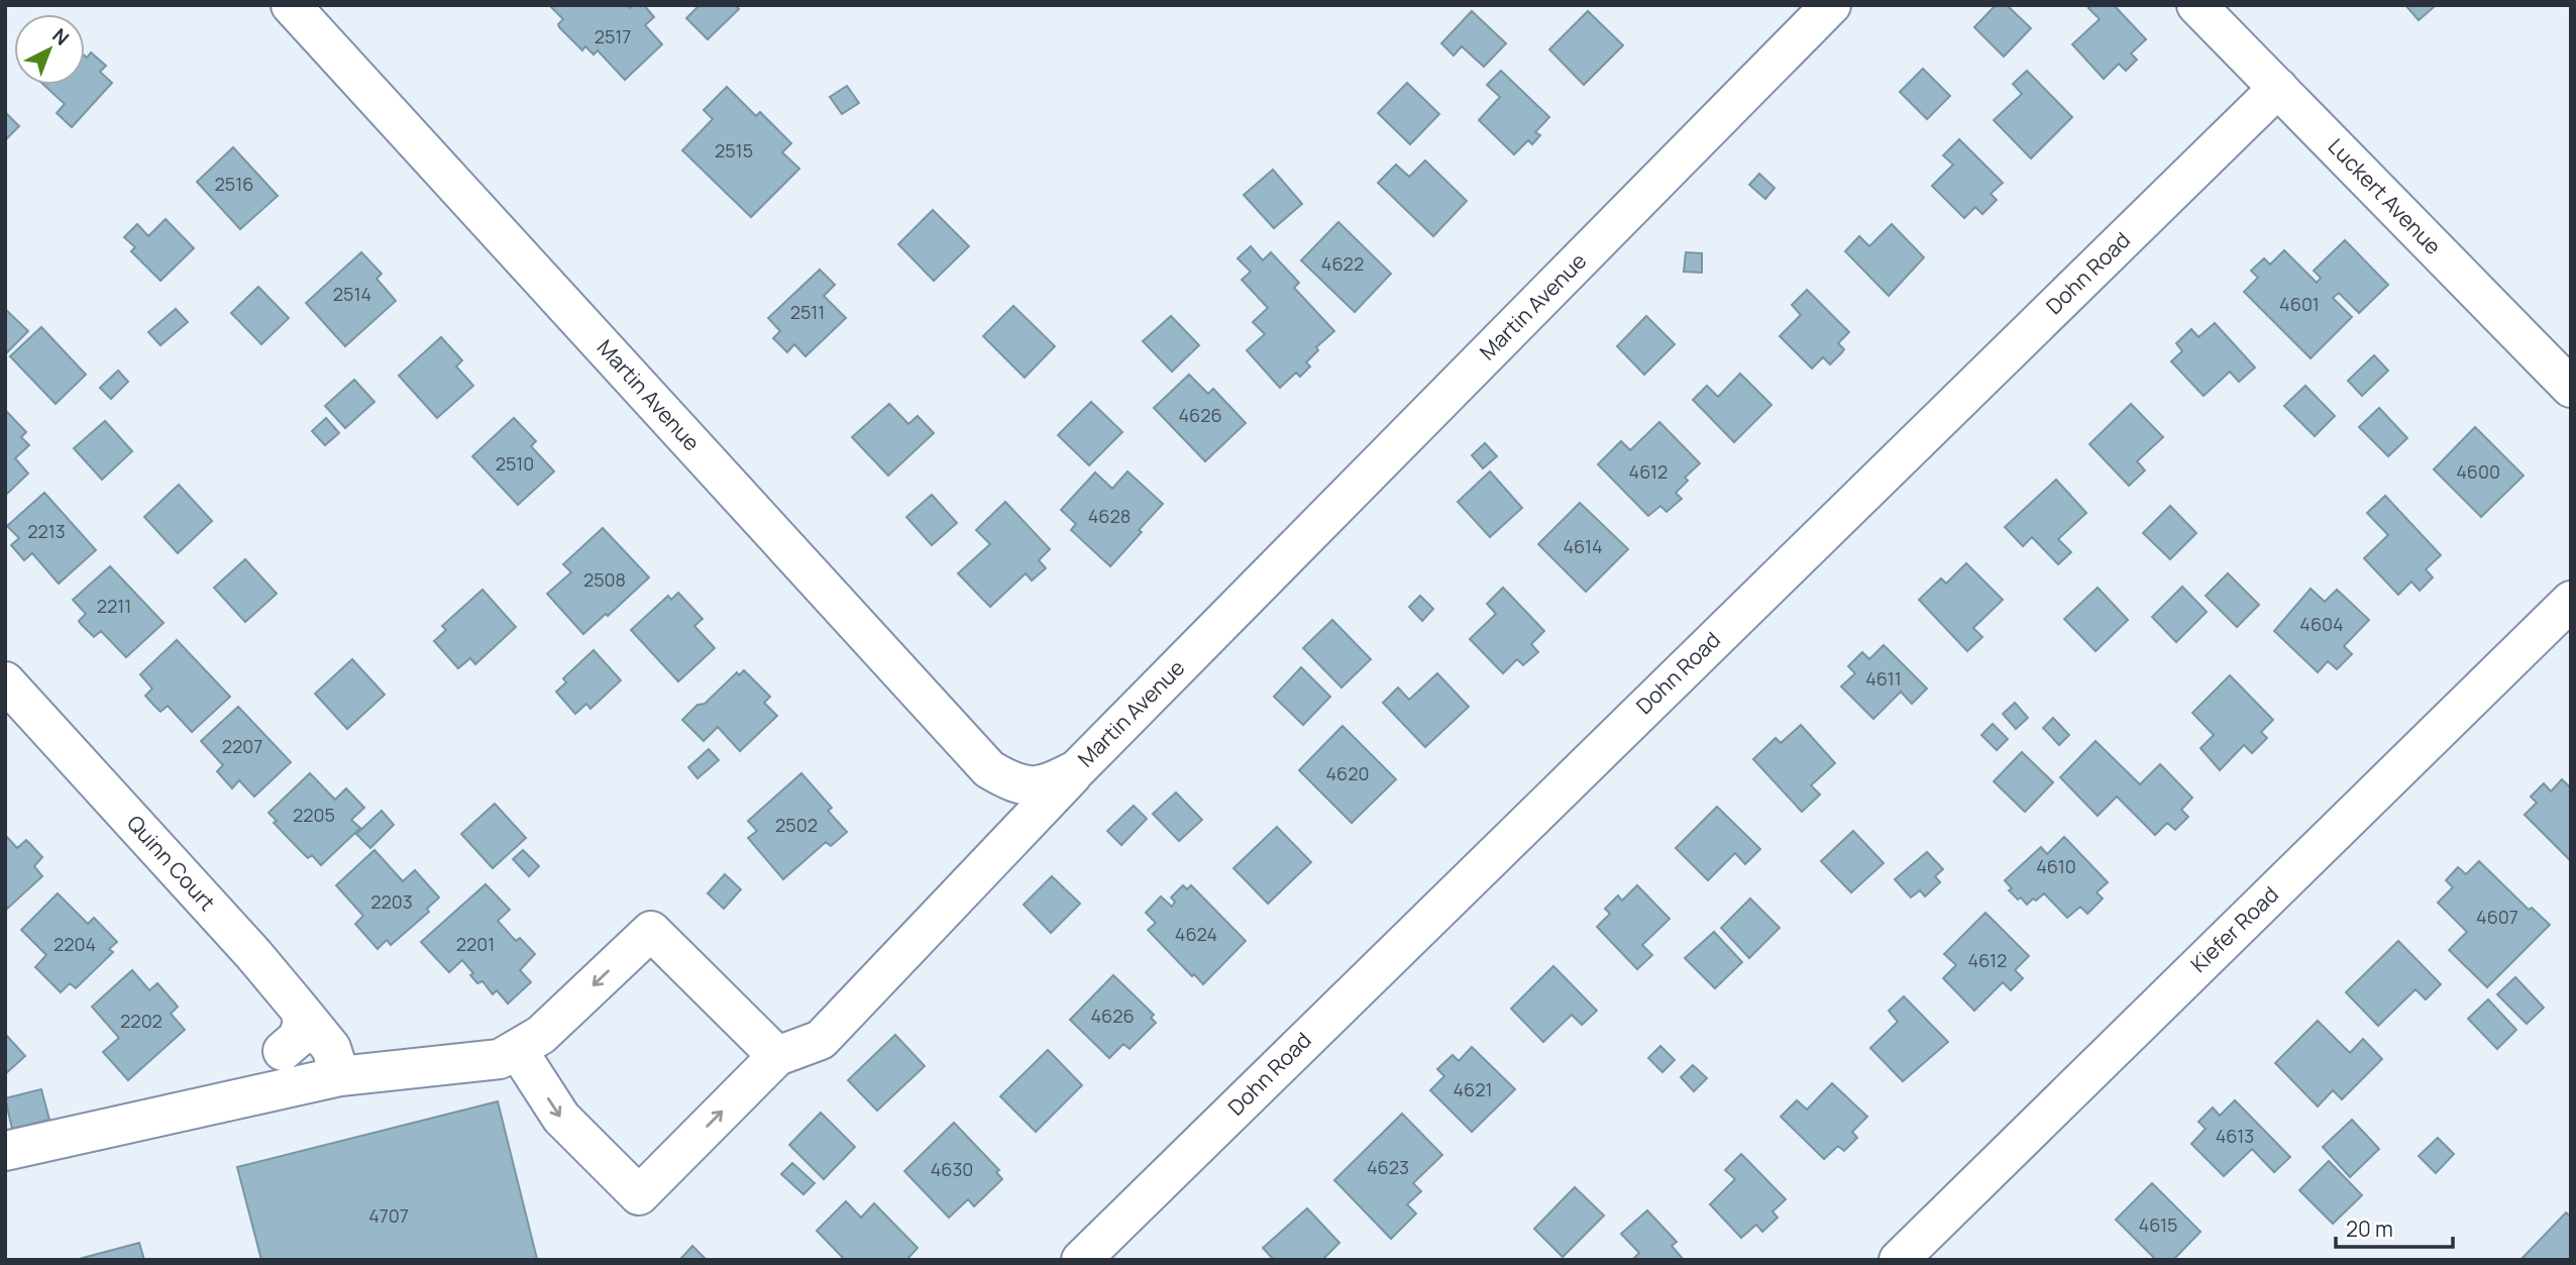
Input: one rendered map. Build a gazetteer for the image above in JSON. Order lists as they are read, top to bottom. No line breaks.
{"streets":{"street":["Luckert Avenue","Dohn Road","Martin Avenue","Quinn Court","Kiefer Road"]},"crossings":[["Luckert Avenue","Dohn Road"]],"house_numbers":["2517","2515","2516","4622","2514","4601","2511","4626","2510","4612","4600","4628","2213","4614","2508","2211","4604","4611","2207","4620","2205","2502","4610","2203","4607","4624","2204","2201","4612","4626","2202","4621","4613","4623","4630","4707","4615"],"scale_bar":"20 m","north":"top right"}
